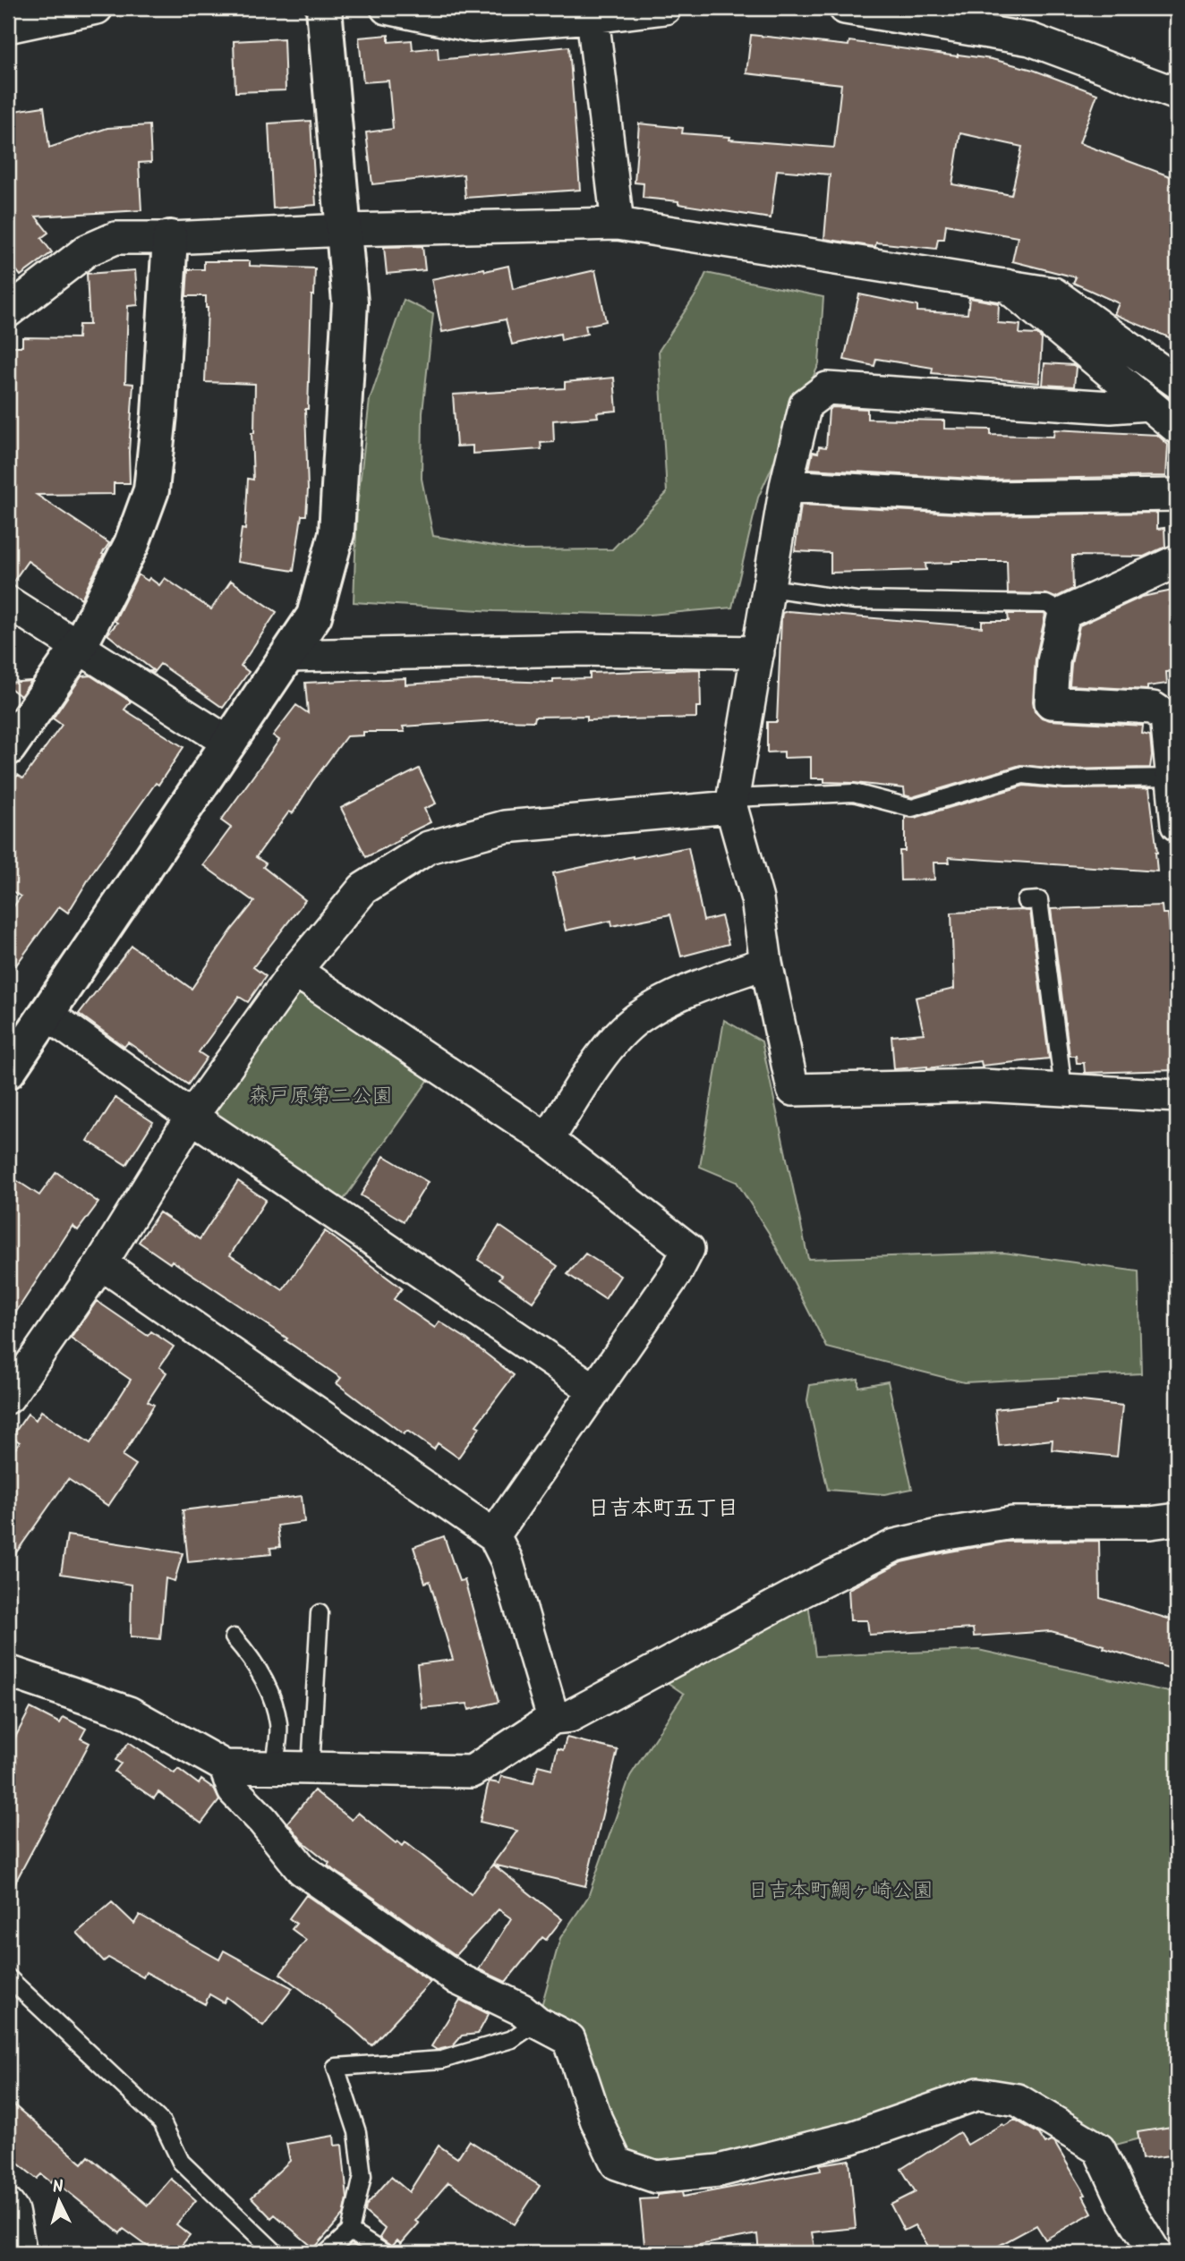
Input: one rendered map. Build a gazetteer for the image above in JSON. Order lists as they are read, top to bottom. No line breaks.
{"districts":["日吉本町五丁目"],"parks":["森戸原第二公園","日吉本町鯛ヶ崎公園"],"north":"top"}
